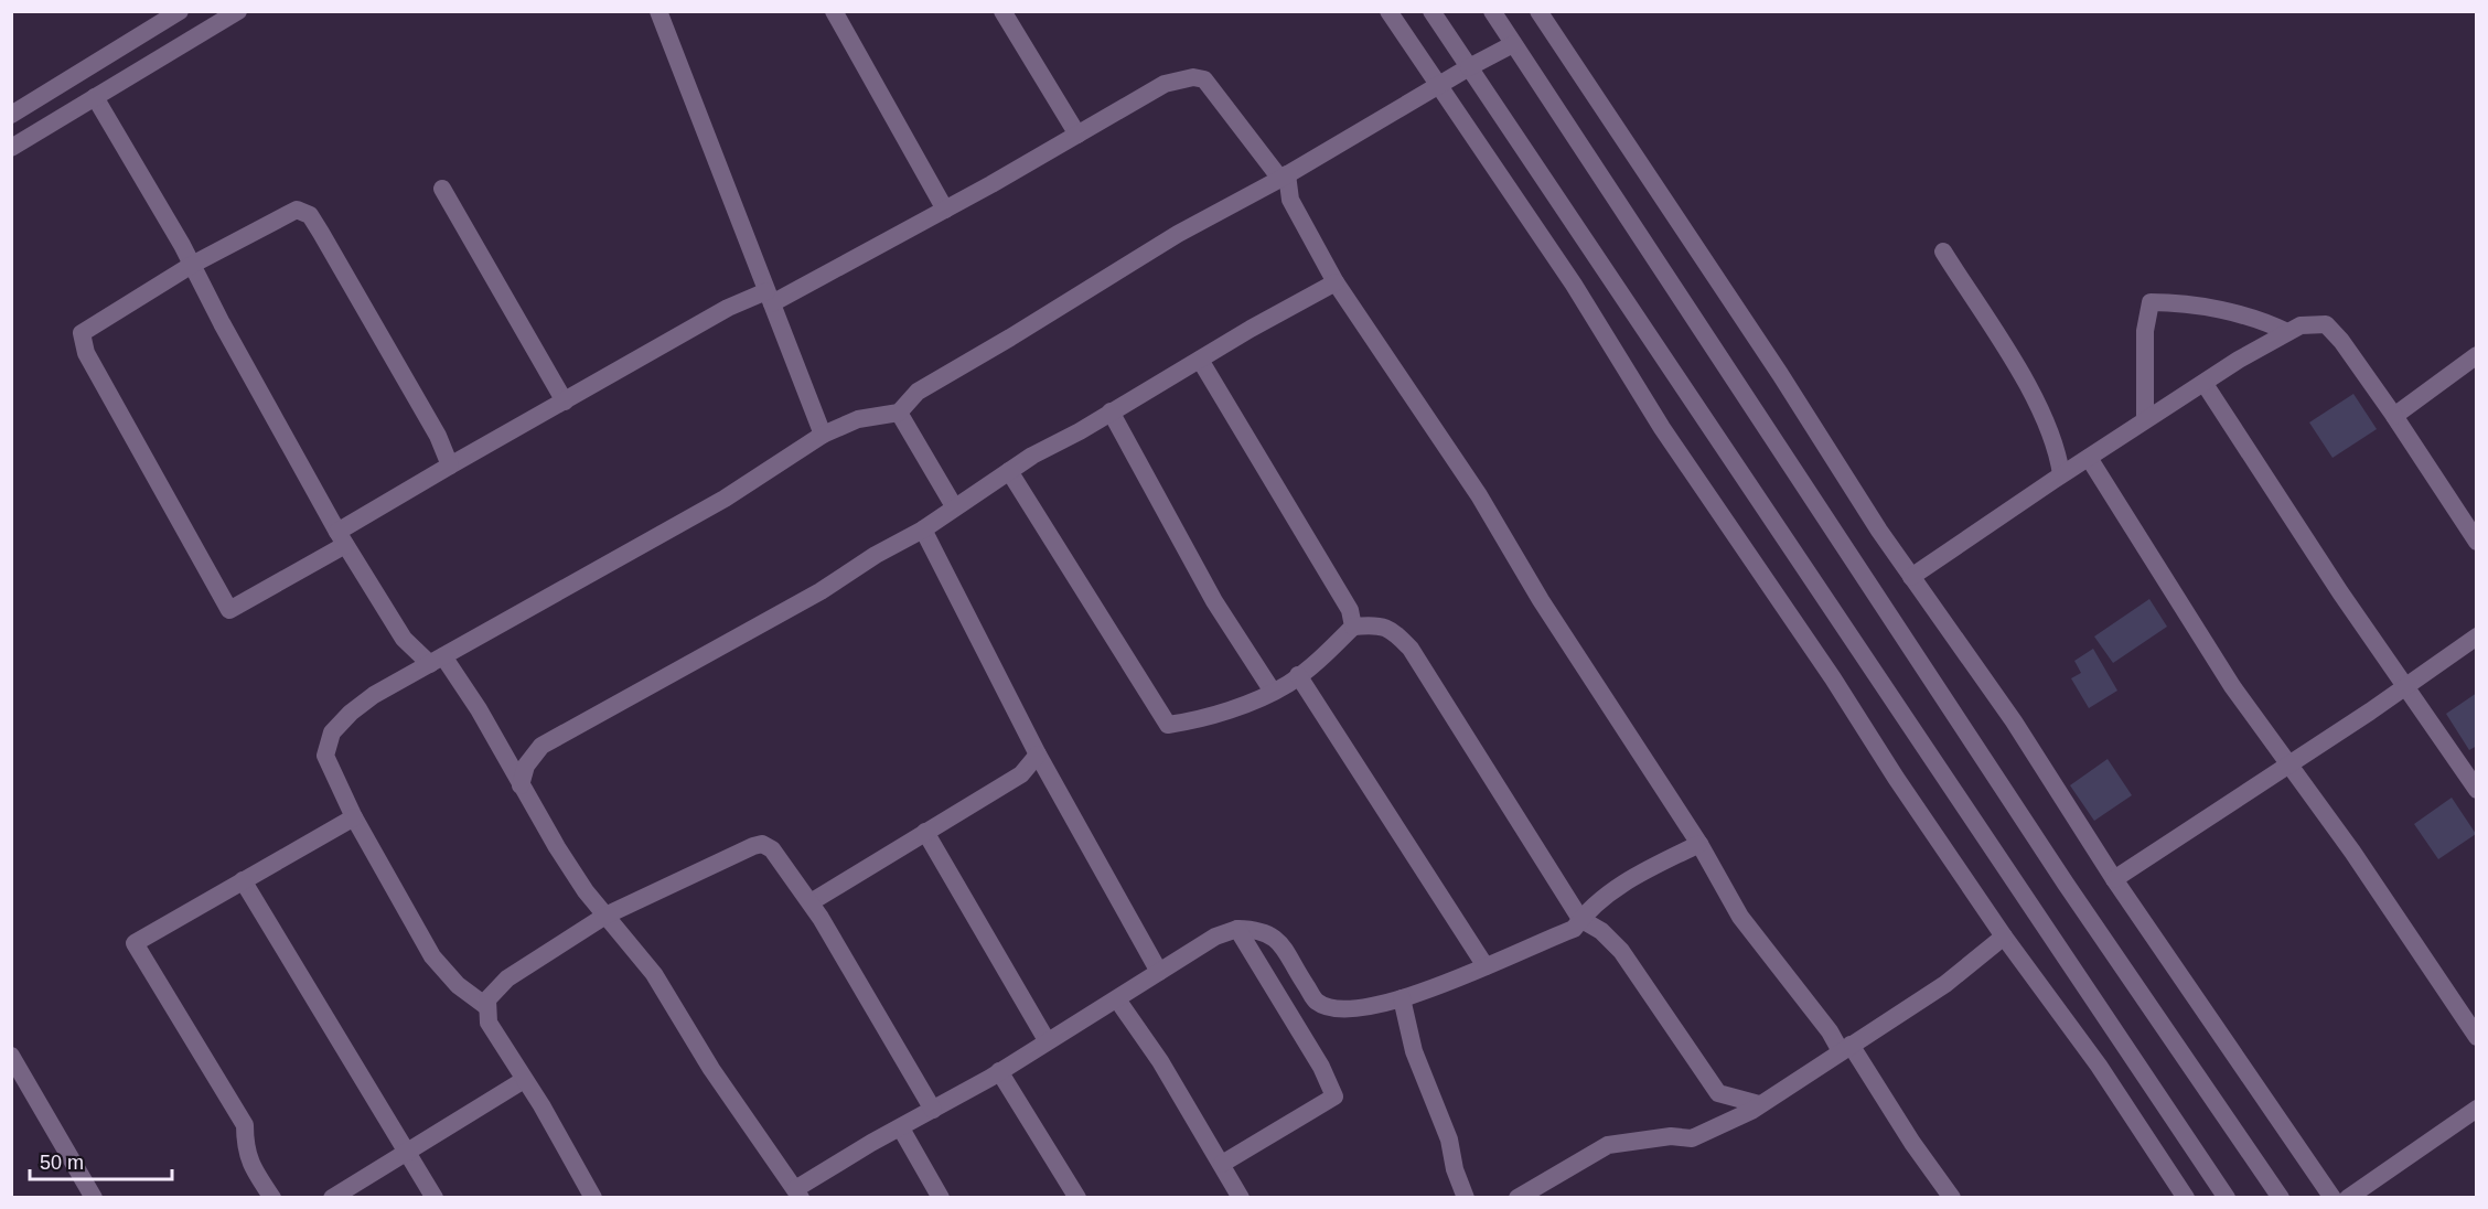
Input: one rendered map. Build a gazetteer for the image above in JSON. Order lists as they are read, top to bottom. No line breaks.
{"scale_bar":"50 m"}
